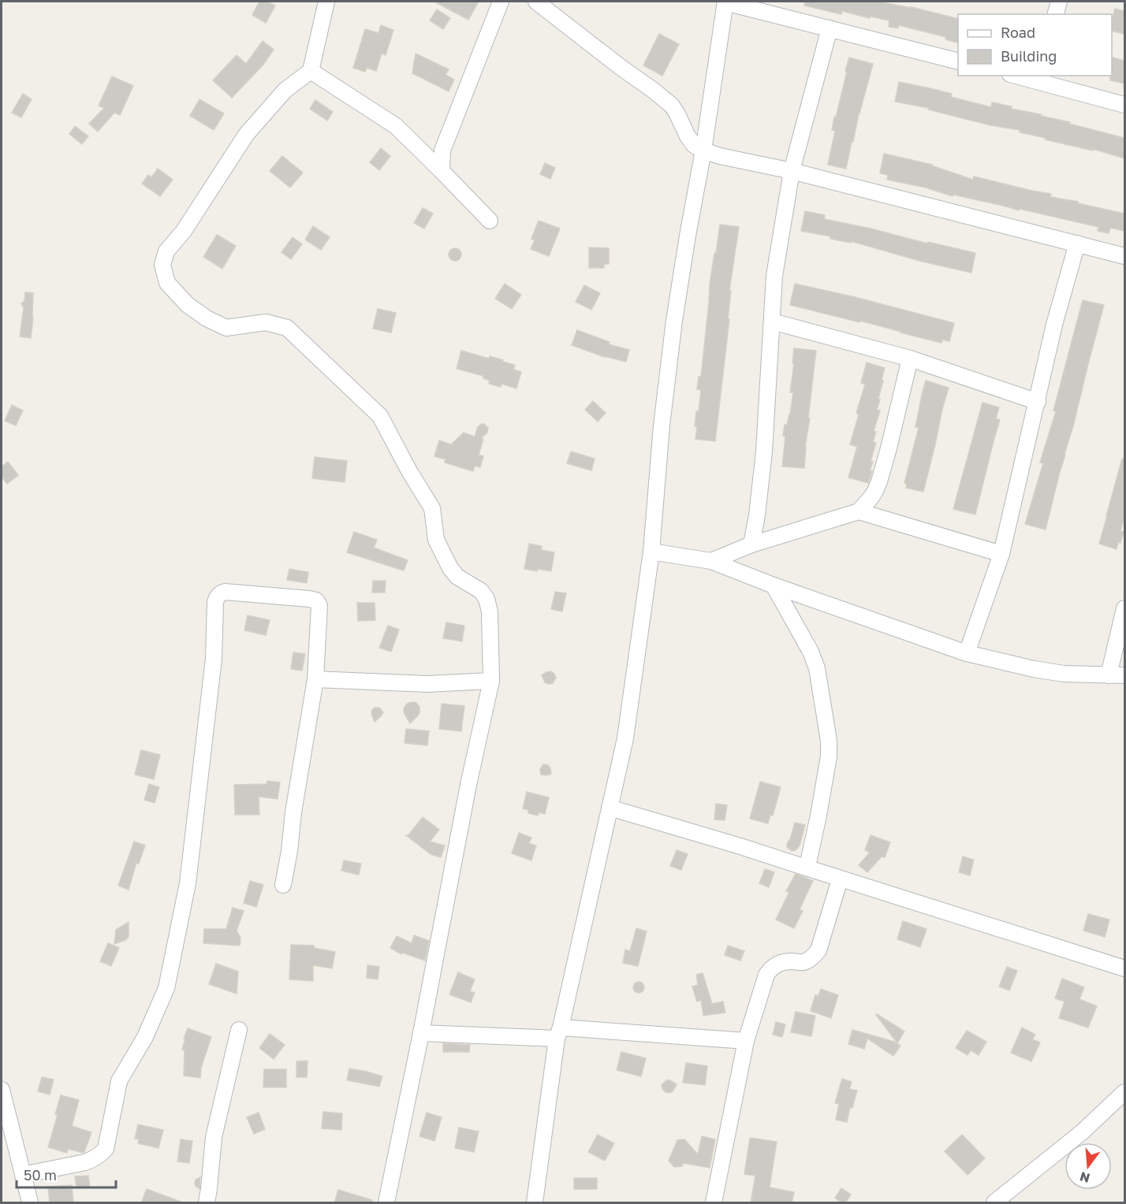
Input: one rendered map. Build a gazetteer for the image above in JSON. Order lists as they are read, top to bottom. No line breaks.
{"legend":["Road","Building"],"scale_bar":"50 m","north":"bottom"}
